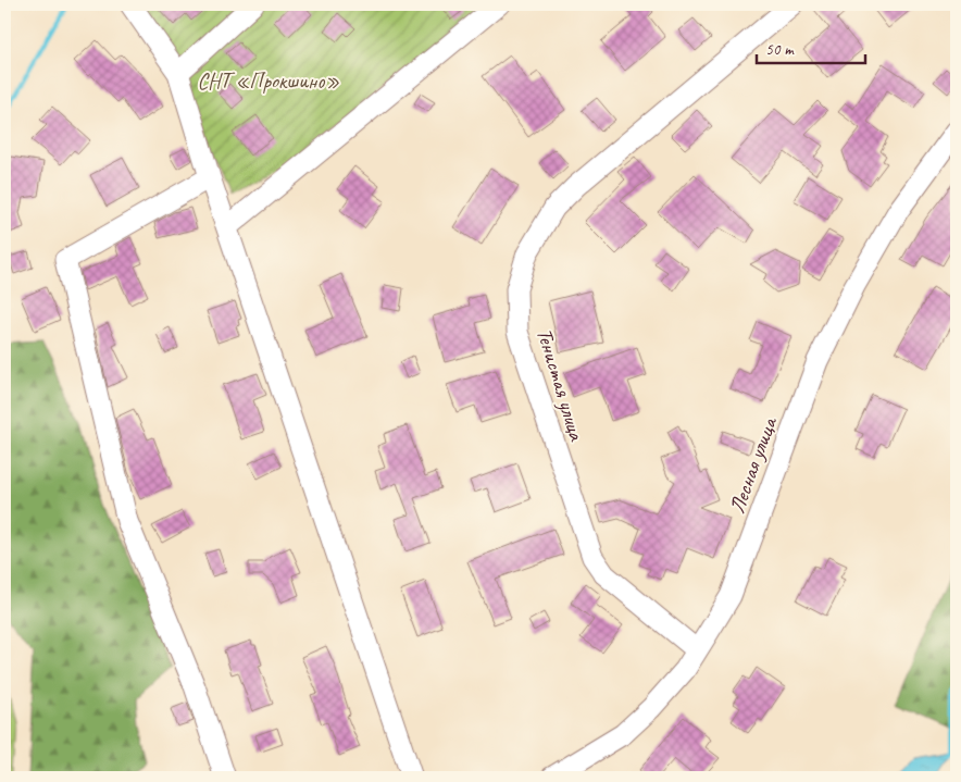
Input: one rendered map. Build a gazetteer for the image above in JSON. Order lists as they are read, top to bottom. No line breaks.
{"streets":{"street":["Тенистая улица","Лесная улица"]},"crossings":[["Тенистая улица","Лесная улица"]],"parks":["СНТ «Прокшино»"],"scale_bar":"50 m"}
